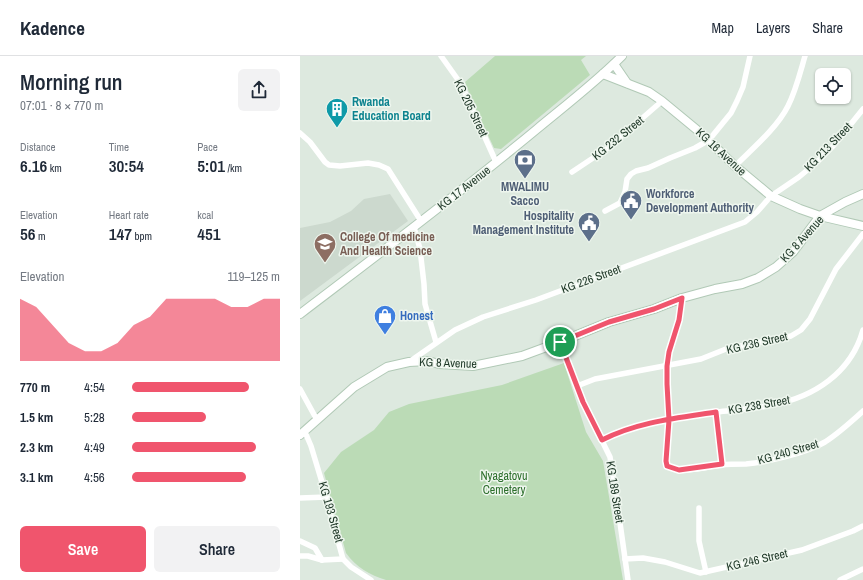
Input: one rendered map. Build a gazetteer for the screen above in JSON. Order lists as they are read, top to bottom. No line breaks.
{"streets":{"street":["KG 205 Street","KG 232 Street","KG 213 Street","KG 16 Avenue","KG 17 Avenue","KG 8 Avenue","KG 226 Street","KG 236 Street","KG 238 Street","KG 240 Street","KG 189 Street","KG 193 Street","KG 246 Street"]},"crossings":[["KG 205 Street","KG 17 Avenue"],["KG 232 Street","KG 16 Avenue"],["KG 213 Street","KG 16 Avenue"],["KG 213 Street","KG 226 Street"],["KG 16 Avenue","KG 17 Avenue"],["KG 16 Avenue","KG 8 Avenue"],["KG 16 Avenue","KG 226 Street"],["KG 8 Avenue","KG 226 Street"],["KG 8 Avenue","KG 189 Street"],["KG 8 Avenue","KG 193 Street"],["KG 236 Street","KG 189 Street"],["KG 238 Street","KG 240 Street"],["KG 238 Street","KG 189 Street"],["KG 189 Street","KG 246 Street"]],"parks":["Nyagatovu Cemetery"],"places":{"building":["Rwanda Education Board"],"bank":["MWALIMU Sacco"],"public building":["Workforce Development Authority","Hospitality Management Institute"],"school or university":["College Of medicine And Health Science"],"shop":["Honest"]},"page":{"header":"Kadence","nav":["Map","Layers","Share"],"heading":["Morning run","07:01 · 8 × 770 m"],"stats":[["Distance","6.16 km"],["Time","30:54"],["Pace","5:01 /km"],["Elevation","56 m"],["Heart rate","147 bpm"],["kcal","451"]],"chart":["Elevation","119–125 m"],"list":[{"name":"770 m","note":"4:54"},{"name":"1.5 km","note":"5:28"},{"name":"2.3 km","note":"4:49"},{"name":"3.1 km","note":"4:56"}],"buttons":["Save","Share"]}}
